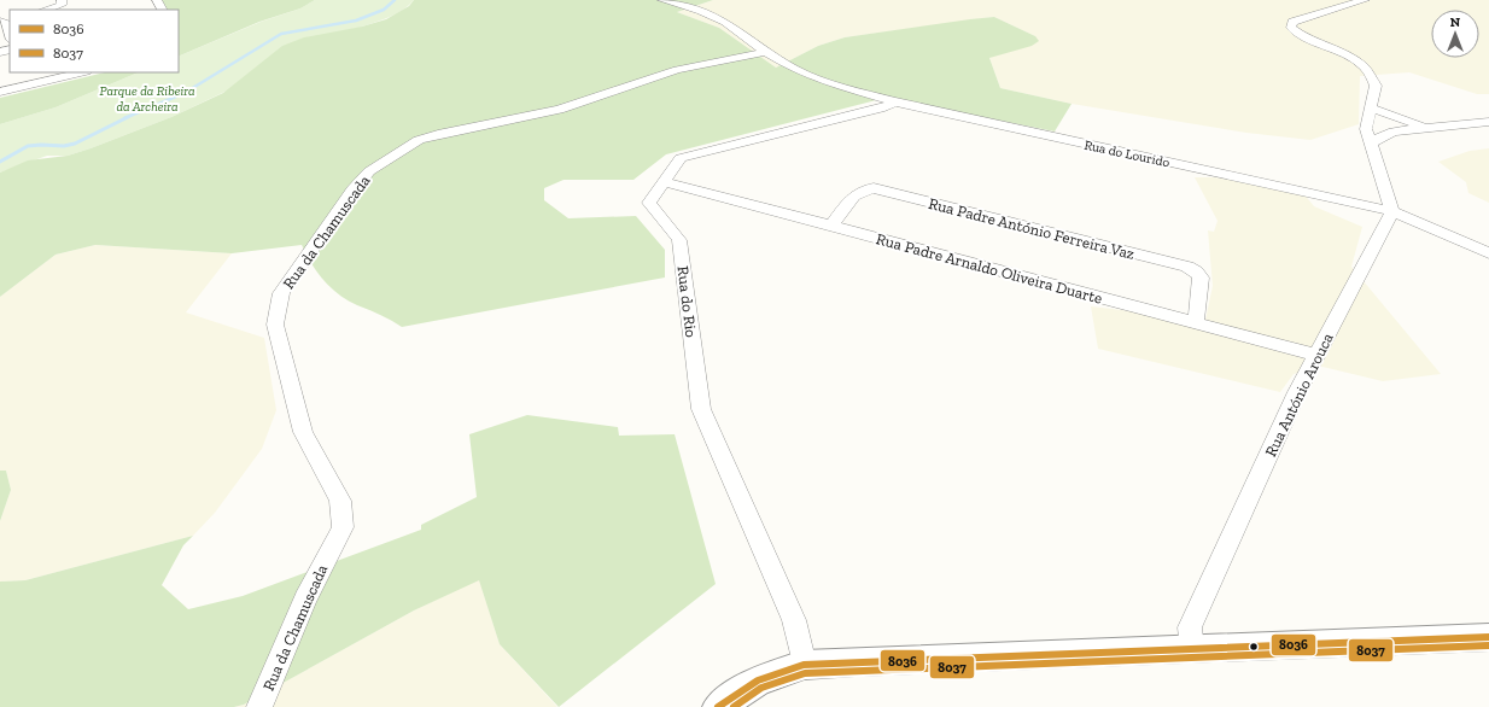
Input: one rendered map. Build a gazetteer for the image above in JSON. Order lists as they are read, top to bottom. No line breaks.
{"streets":{"street":["Rua do Lourido","Rua Padre António Ferreira Vaz","Rua da Chamuscada","Rua Padre Arnaldo Oliveira Duarte","Rua do Rio","Rua António Arouca"]},"crossings":[["Rua do Lourido","Rua da Chamuscada"],["Rua do Lourido","Rua do Rio"],["Rua do Lourido","Rua António Arouca"],["Rua Padre António Ferreira Vaz","Rua Padre Arnaldo Oliveira Duarte"],["Rua Padre Arnaldo Oliveira Duarte","Rua do Rio"],["Rua Padre Arnaldo Oliveira Duarte","Rua António Arouca"]],"parks":["Parque da Ribeira da Archeira"],"lines":["transit line 8036","transit line 8037"],"legend":["8036","8037"],"north":"top"}
